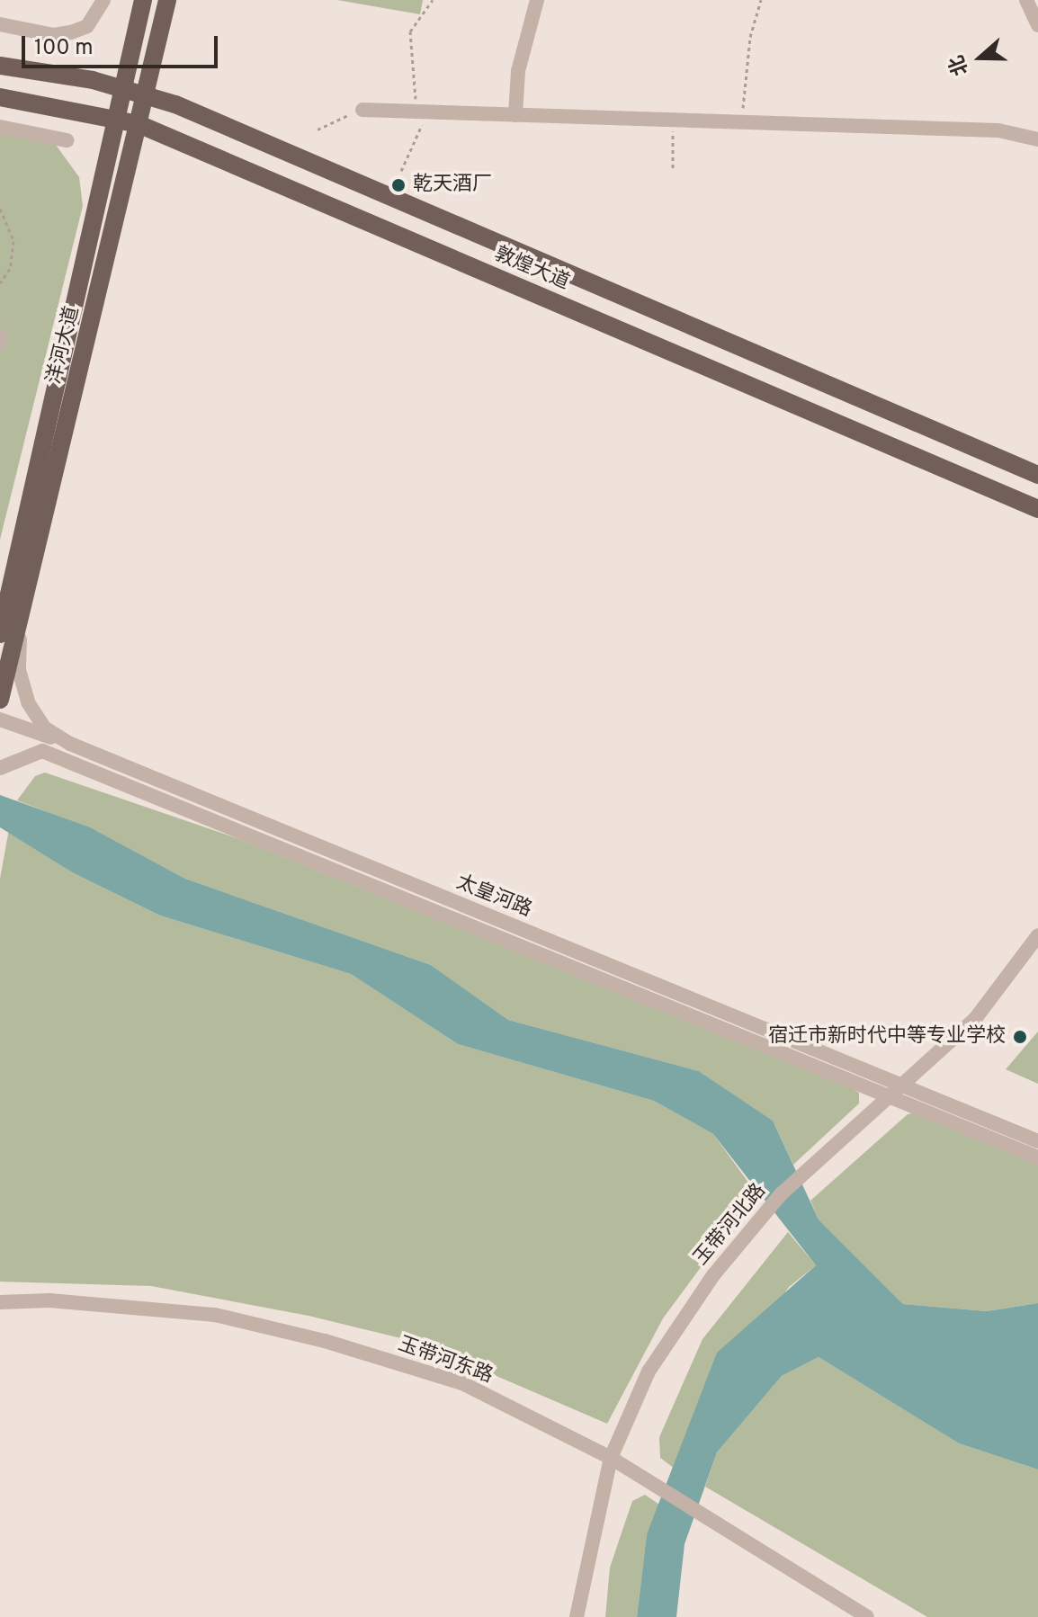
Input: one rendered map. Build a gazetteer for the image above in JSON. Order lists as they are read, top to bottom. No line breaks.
{"streets":{"main road":["敦煌大道","洋河大道"],"street":["太皇河路","玉带河北路","玉带河东路"]},"crossings":[["敦煌大道","洋河大道"],["洋河大道","太皇河路"],["太皇河路","玉带河北路"],["玉带河北路","玉带河东路"]],"places":["乾天酒厂","宿迁市新时代中等专业学校"],"scale_bar":"100 m","north":"left"}
